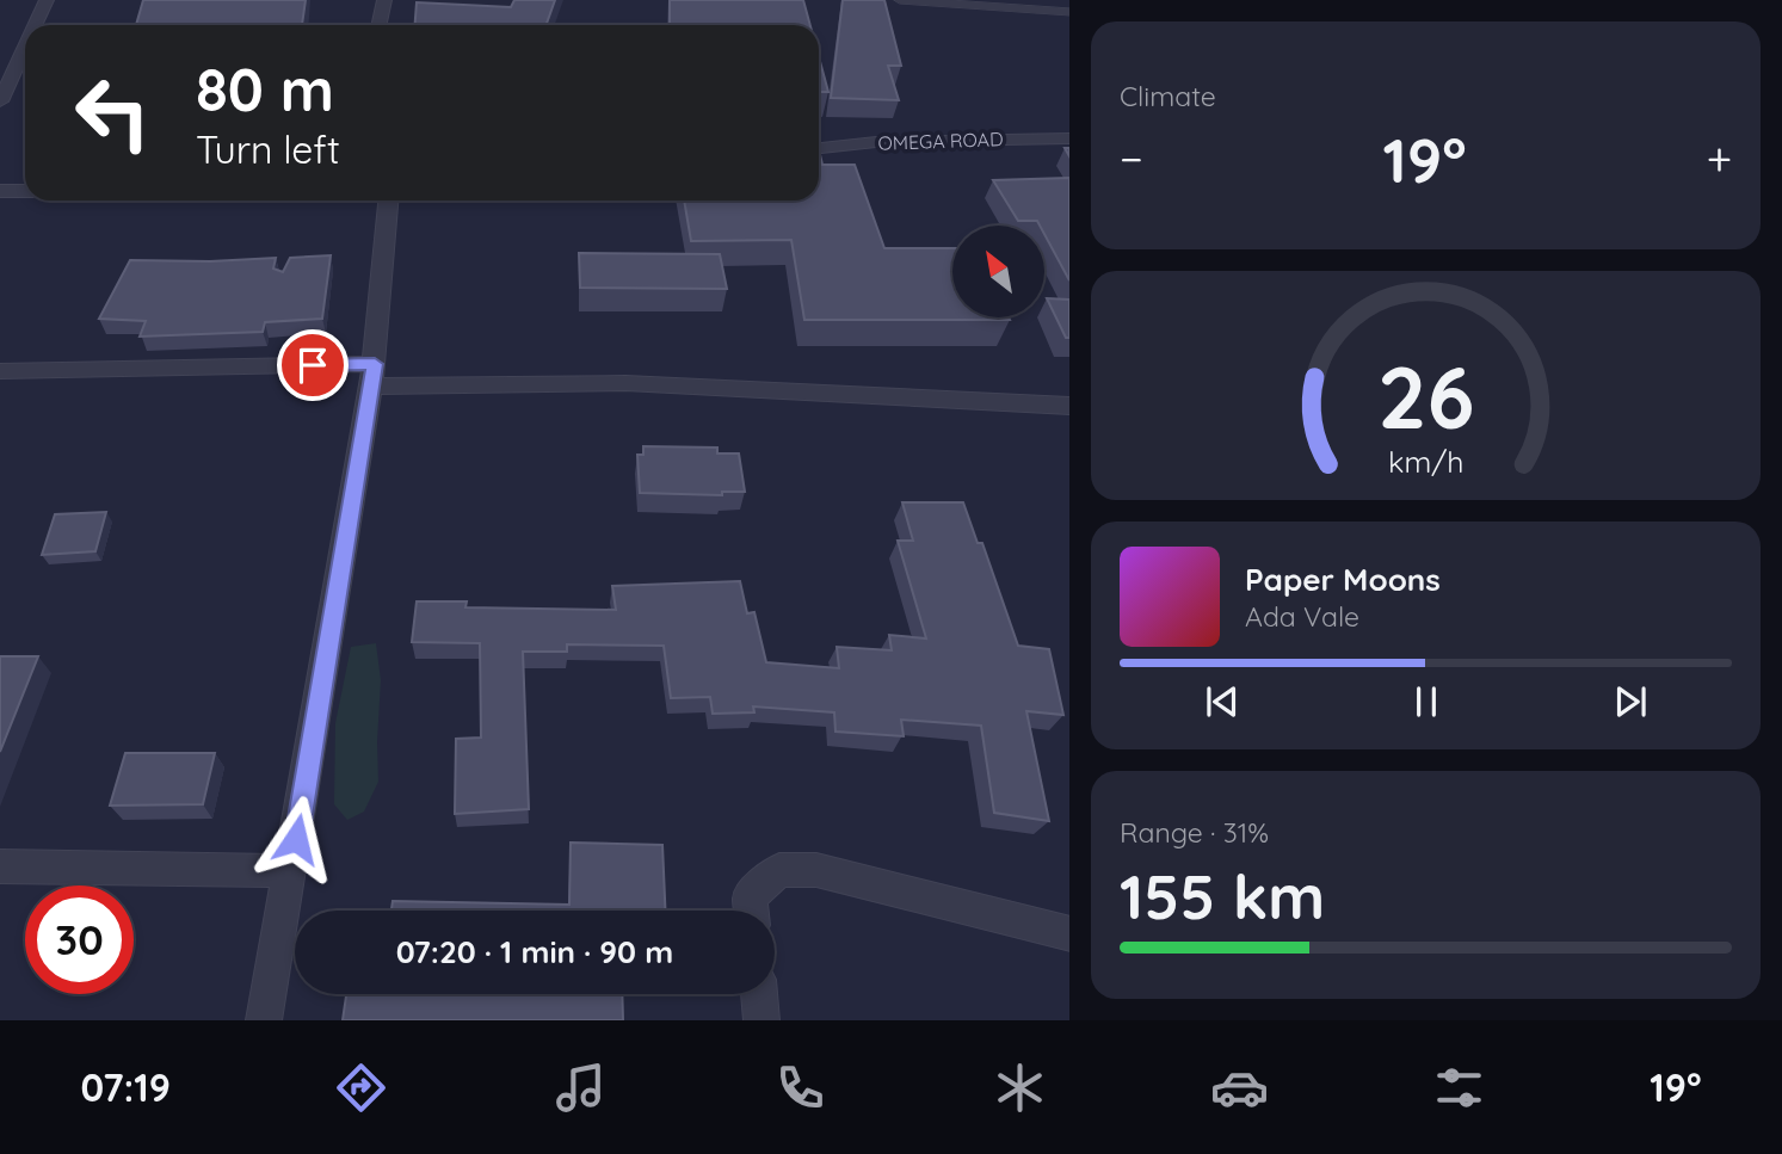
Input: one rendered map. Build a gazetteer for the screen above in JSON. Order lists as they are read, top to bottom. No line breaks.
{"streets":{"street":["OMEGA ROAD"]},"north":"top left","page":{"tile":["Climate",["Range · 31%","155 km"]],"turn":["80 m","Turn left"],"heat":["−","19°","+"],"song":["Paper Moons","Ada Vale"],"limit":"30","trip":"07:20 · 1 min · 90 m","tabs":["07:19","19°"],"gauge":["26","km/h"]}}
